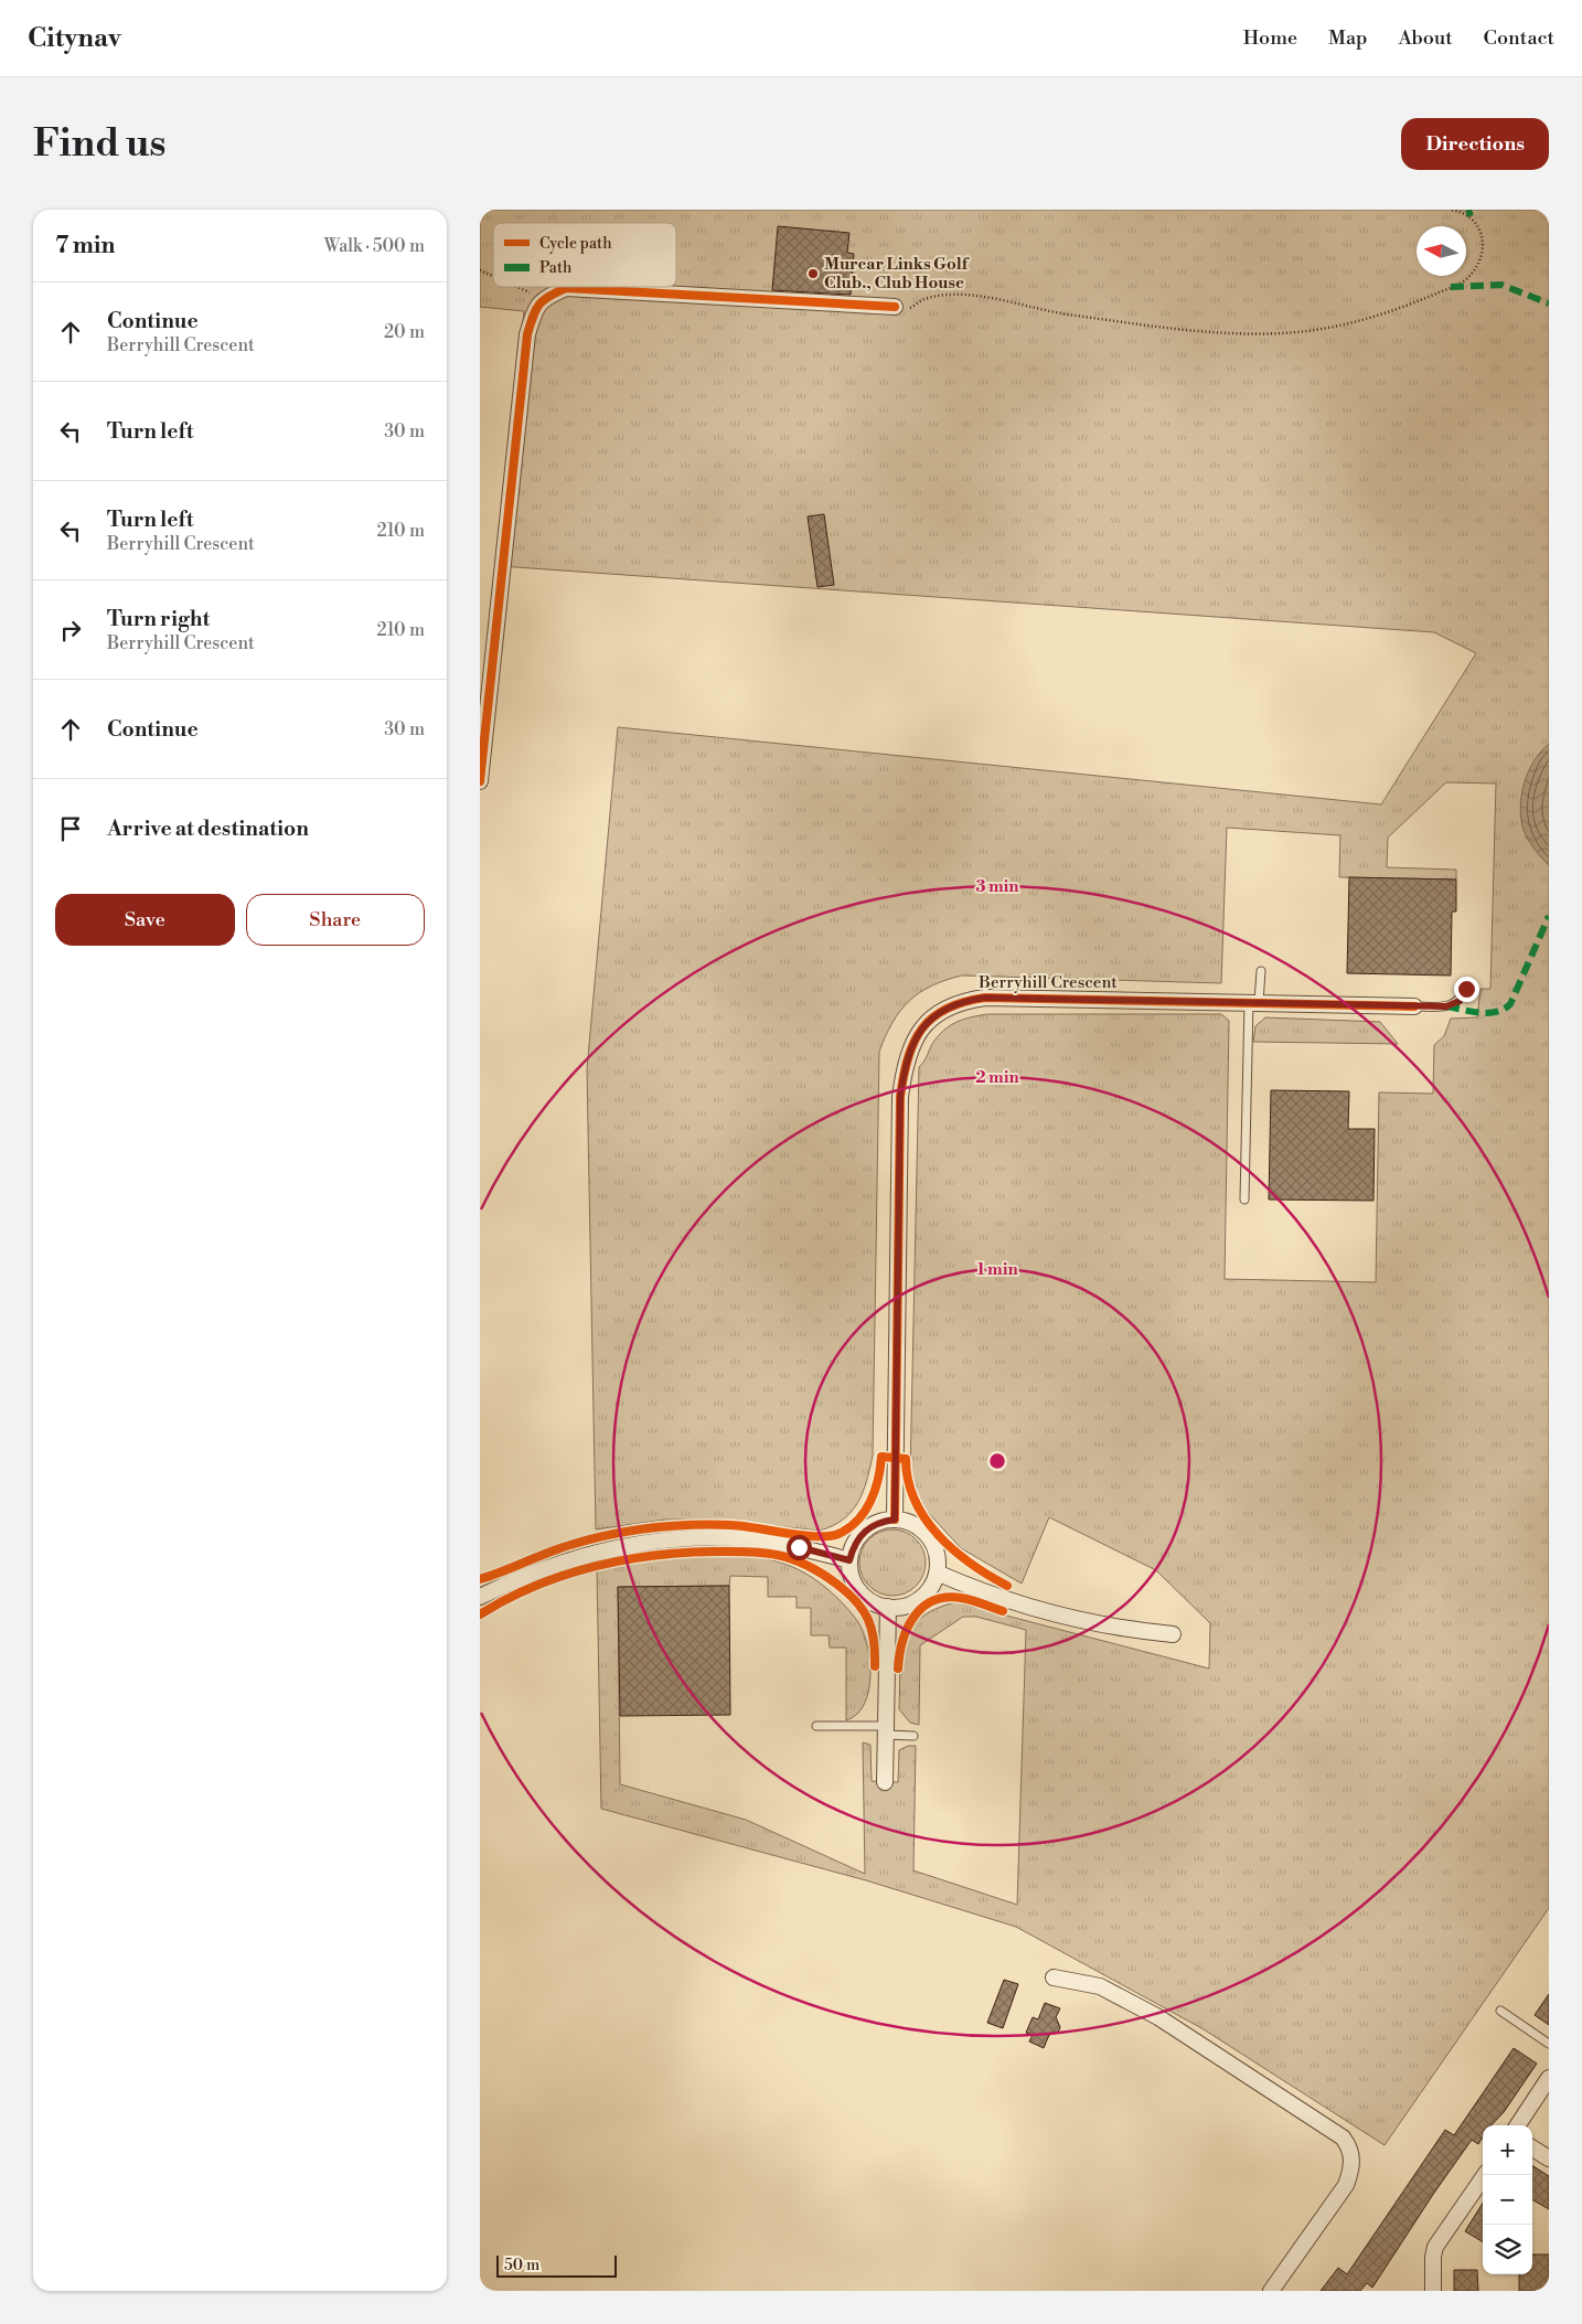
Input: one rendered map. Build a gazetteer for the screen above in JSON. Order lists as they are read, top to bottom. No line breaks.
{"streets":{"street":["Berryhill Crescent"]},"places":["Murcar Links Golf Club., Club House"],"legend":["Cycle path","Path"],"scale_bar":"50 m","north":"left","page":{"header":"Citynav","nav":["Home","Map","About","Contact"],"buttons":["Directions",["Save","Share"]],"title":"Find us","heading":["7 min","Walk · 500 m"],"list":[["Continue","Berryhill Crescent","20 m"],["Turn left","30 m"],["Turn left","Berryhill Crescent","210 m"],["Turn right","Berryhill Crescent","210 m"],["Continue","30 m"],"Arrive at destination"],"map_buttons":["+","−"],"scale":"50 m"},"rings":["3 min","2 min","1 min"]}
